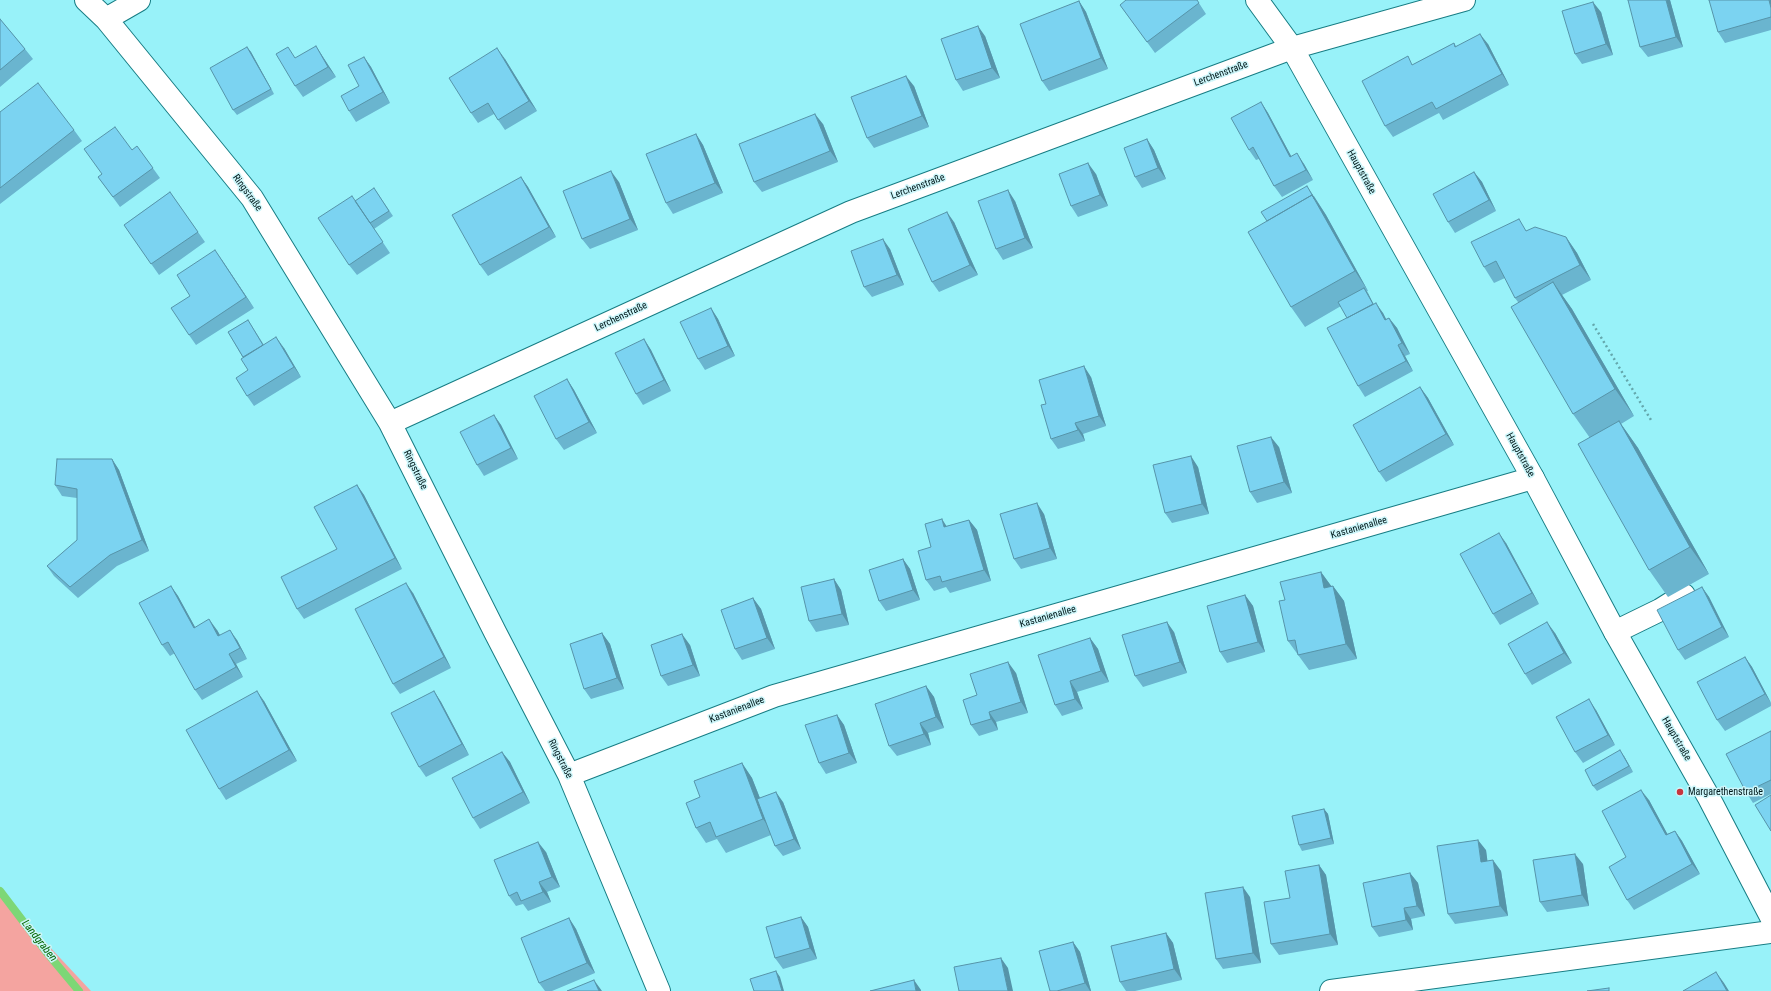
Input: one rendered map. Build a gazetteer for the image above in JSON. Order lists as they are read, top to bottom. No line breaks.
{"streets":{"street":["Lerchenstraße","Hauptstraße","Ringstraße","Kastanienallee"]},"crossings":[["Lerchenstraße","Hauptstraße"],["Lerchenstraße","Ringstraße"],["Hauptstraße","Kastanienallee"],["Ringstraße","Kastanienallee"]],"water":["Landgraben"],"places":["Margarethenstraße"]}
